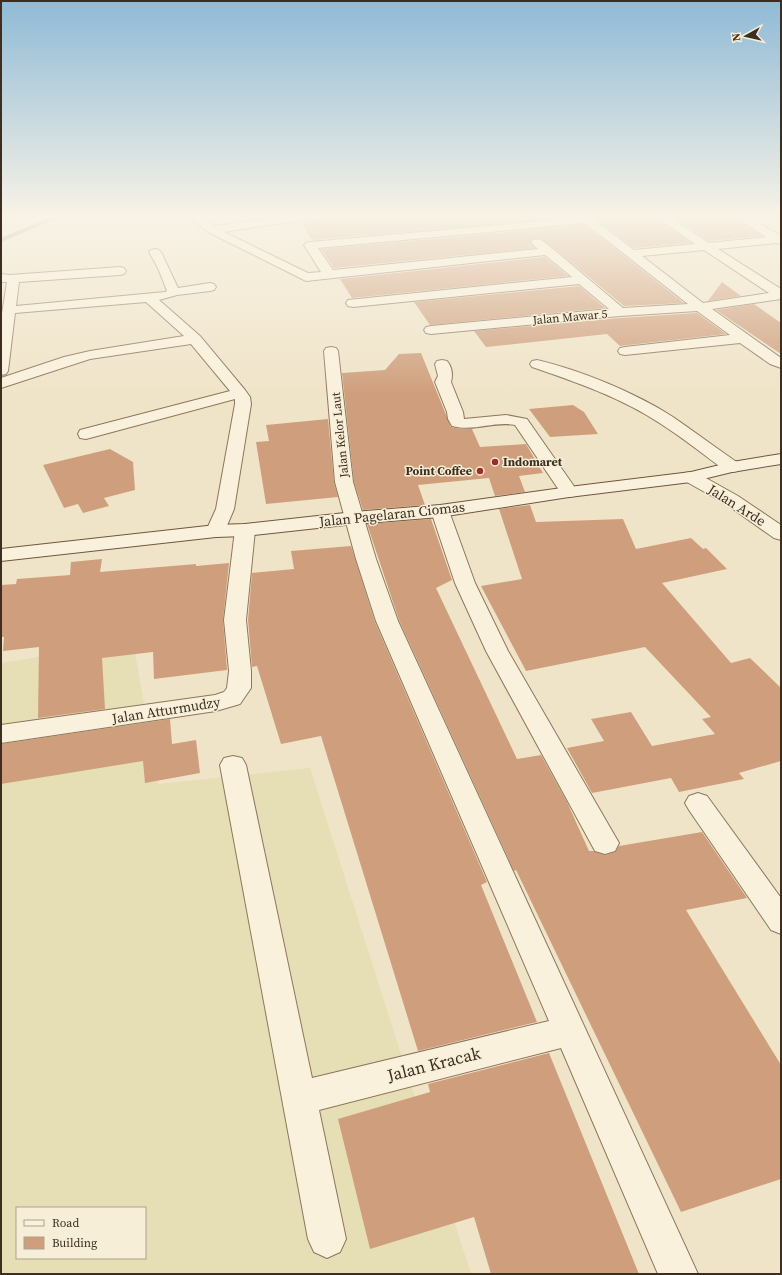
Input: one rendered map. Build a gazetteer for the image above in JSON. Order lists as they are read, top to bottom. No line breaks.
{"streets":{"street":["Jalan Mawar 5","Jalan Kelor Laut","Jalan Arde","Jalan Pagelaran Ciomas","Jalan Atturmudzy","Jalan Kracak"]},"crossings":[["Jalan Kelor Laut","Jalan Pagelaran Ciomas"],["Jalan Kelor Laut","Jalan Kracak"],["Jalan Arde","Jalan Pagelaran Ciomas"],["Jalan Pagelaran Ciomas","Jalan Atturmudzy"]],"places":["Indomaret","Point Coffee"],"legend":["Road","Building"],"north":"left"}
